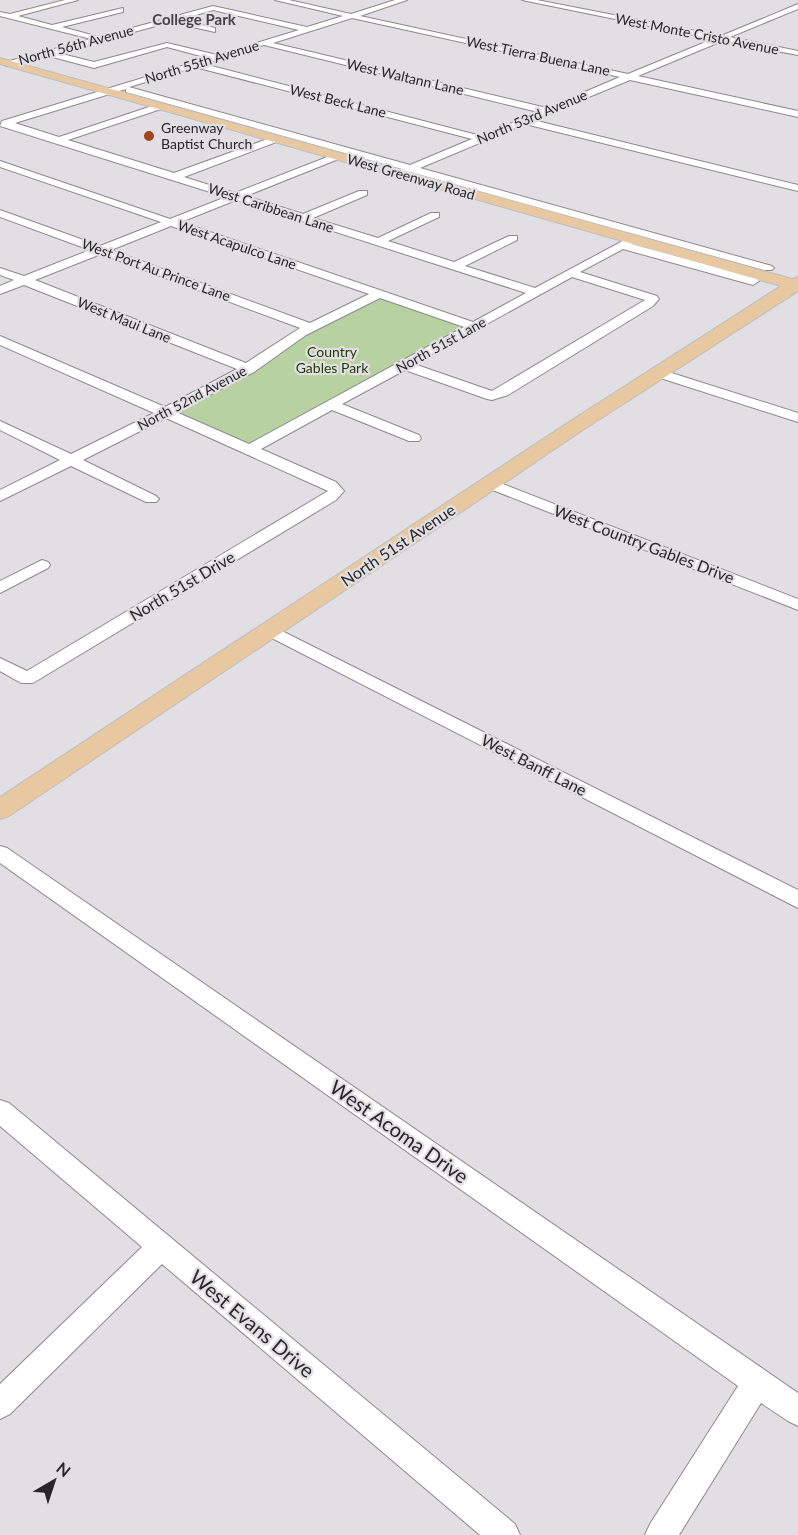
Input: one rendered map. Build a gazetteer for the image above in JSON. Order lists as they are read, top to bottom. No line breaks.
{"streets":{"main road":["West Greenway Road","North 51st Avenue"],"street":["West Monte Cristo Avenue","North 56th Avenue","West Tierra Buena Lane","North 55th Avenue","West Waltann Lane","West Beck Lane","North 53rd Avenue","West Caribbean Lane","West Acapulco Lane","West Port Au Prince Lane","West Maui Lane","North 51st Lane","North 52nd Avenue","West Country Gables Drive","North 51st Drive","West Banff Lane","West Acoma Drive","West Evans Drive"]},"crossings":[["West Monte Cristo Avenue","North 53rd Avenue"],["North 56th Avenue","North 55th Avenue"],["North 56th Avenue","West Greenway Road"],["West Tierra Buena Lane","North 55th Avenue"],["West Tierra Buena Lane","North 53rd Avenue"],["North 55th Avenue","West Waltann Lane"],["North 55th Avenue","West Beck Lane"],["North 55th Avenue","West Greenway Road"],["North 55th Avenue","West Caribbean Lane"],["West Waltann Lane","North 53rd Avenue"],["West Beck Lane","North 53rd Avenue"],["North 53rd Avenue","West Greenway Road"],["West Greenway Road","North 51st Lane"],["West Greenway Road","North 51st Avenue"],["West Caribbean Lane","North 51st Lane"],["West Acapulco Lane","North 51st Lane"],["West Acapulco Lane","North 52nd Avenue"],["West Port Au Prince Lane","North 52nd Avenue"],["West Maui Lane","North 52nd Avenue"],["North 51st Lane","North 51st Drive"],["West Country Gables Drive","North 51st Avenue"],["North 51st Avenue","West Banff Lane"]],"districts":["College Park"],"parks":["Country Gables Park"],"places":["Greenway Baptist Church"],"north":"top right"}
